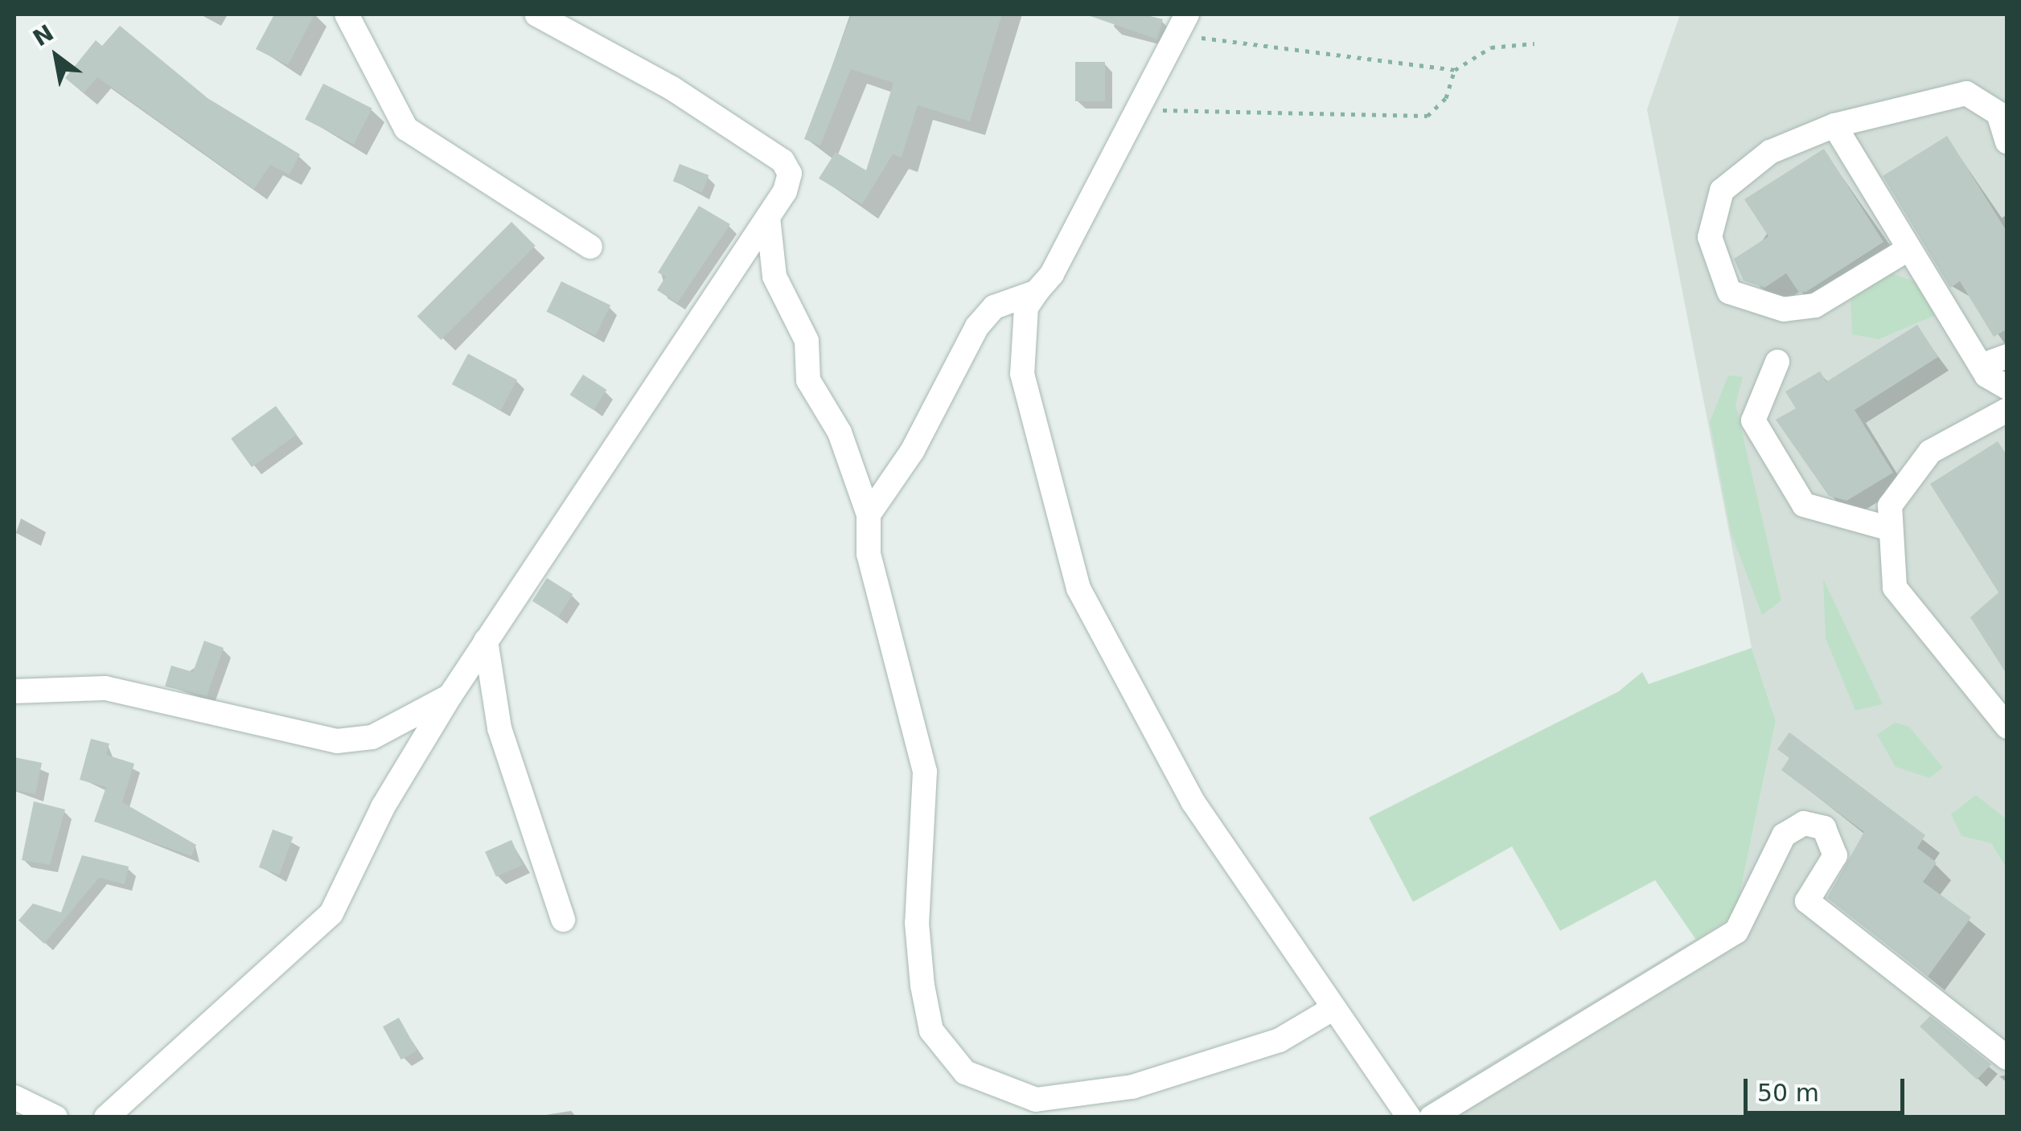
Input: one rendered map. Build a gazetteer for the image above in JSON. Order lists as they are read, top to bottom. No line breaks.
{"scale_bar":"50 m","north":"top left"}
